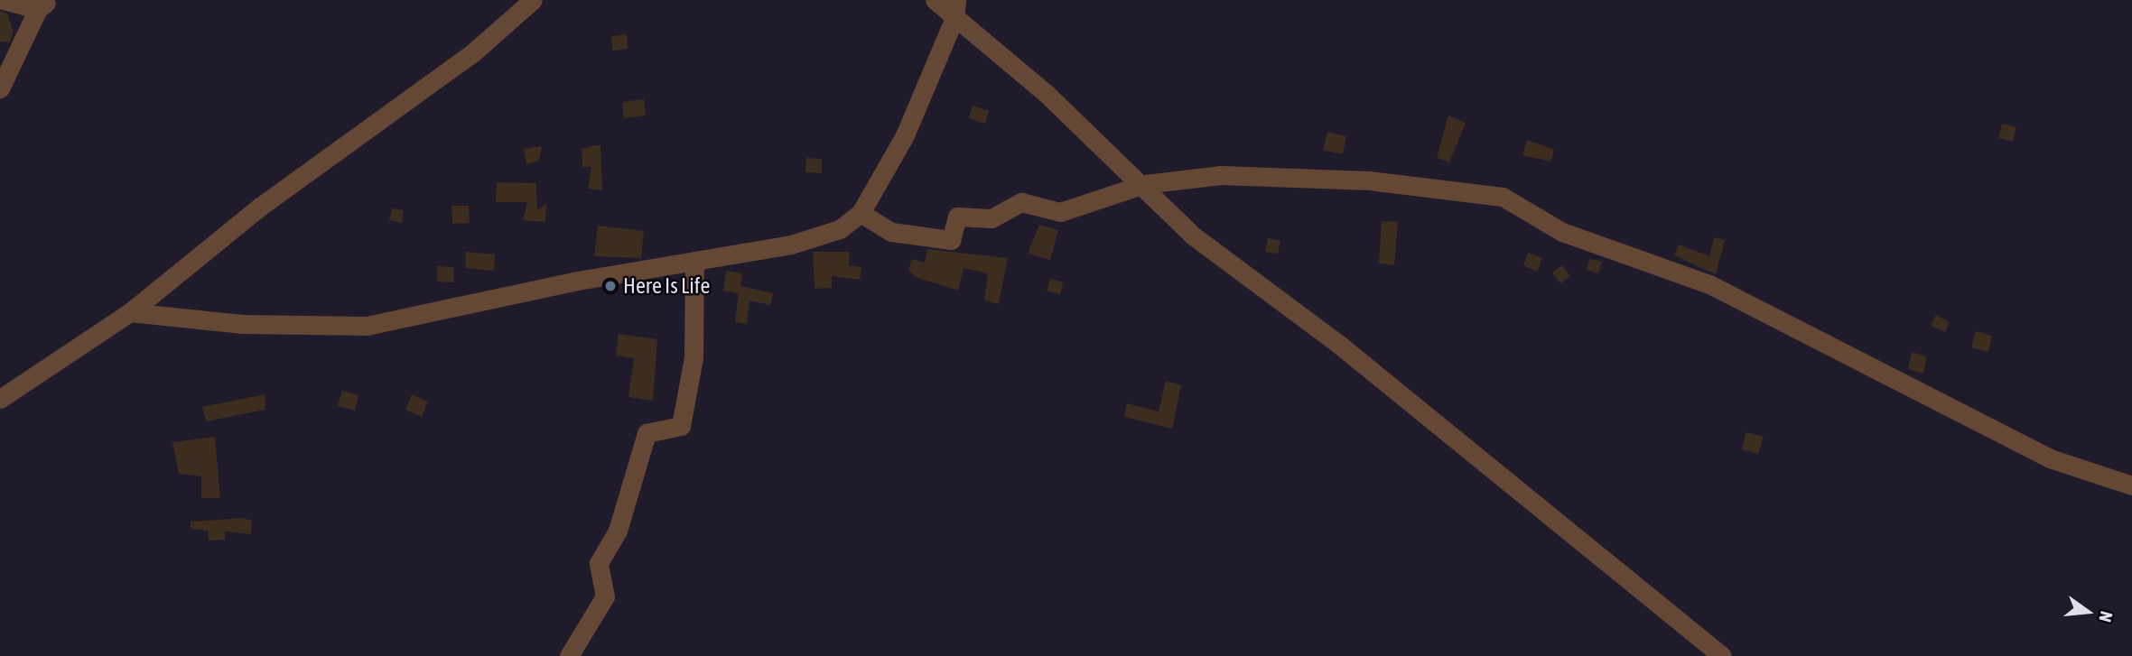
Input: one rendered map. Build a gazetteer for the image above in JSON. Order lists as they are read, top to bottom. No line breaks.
{"places":["Here Is Life"],"north":"right"}
